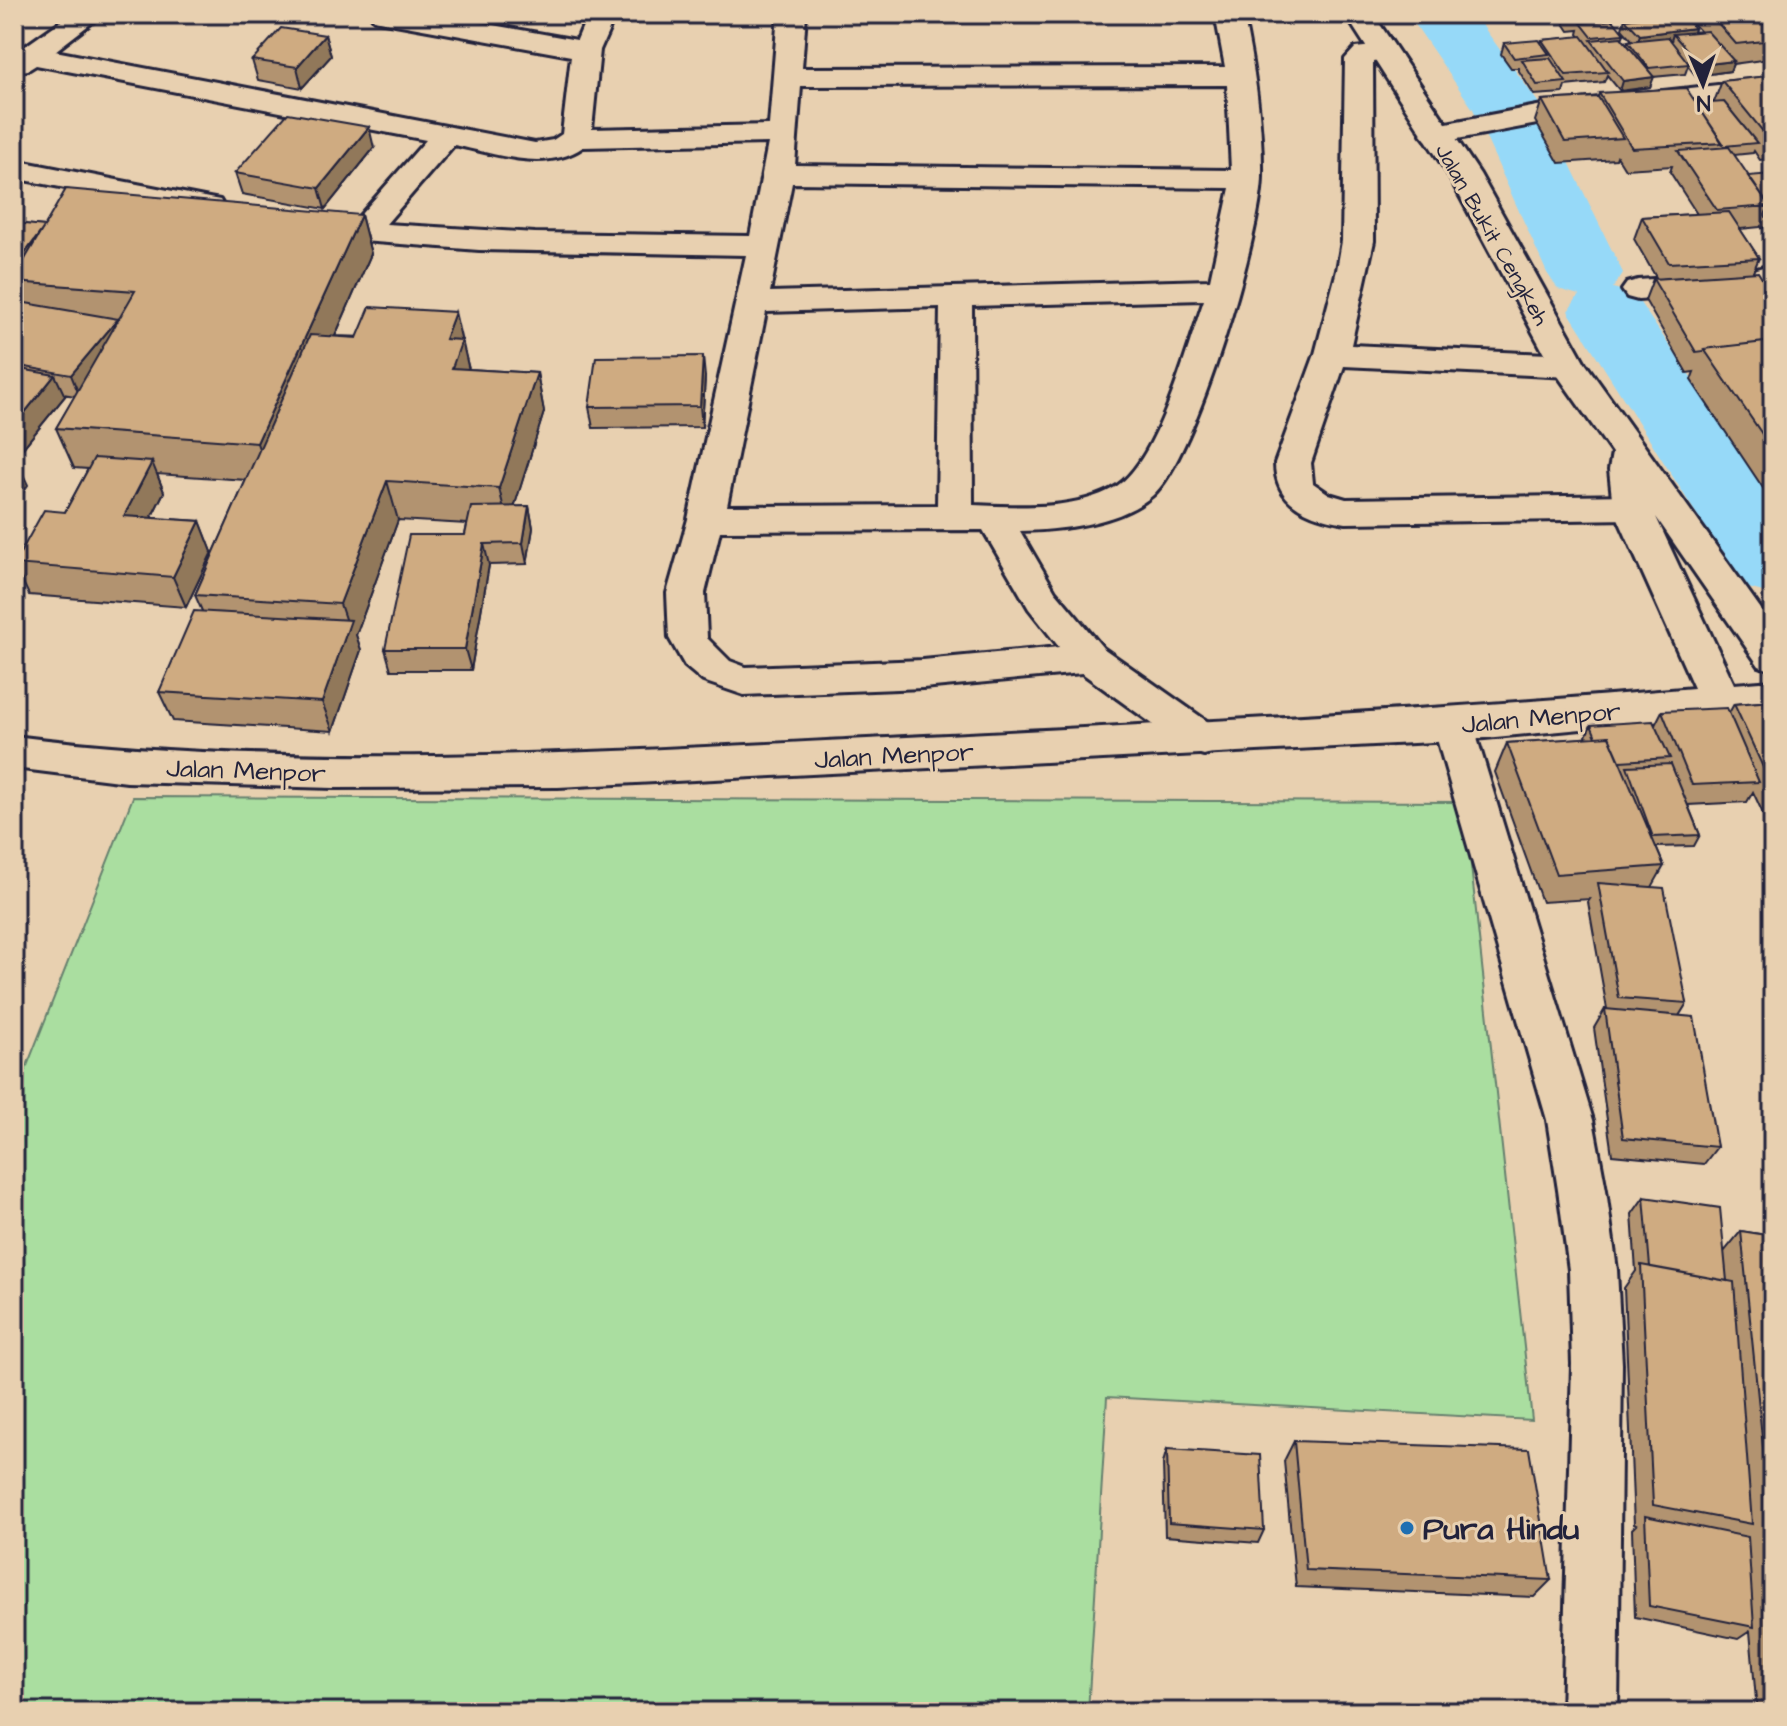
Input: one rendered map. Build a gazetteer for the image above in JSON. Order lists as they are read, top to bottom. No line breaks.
{"streets":{"street":["Jalan Bukit Cengkeh","Jalan Menpor"]},"places":["Pura Hindu"],"north":"bottom"}
